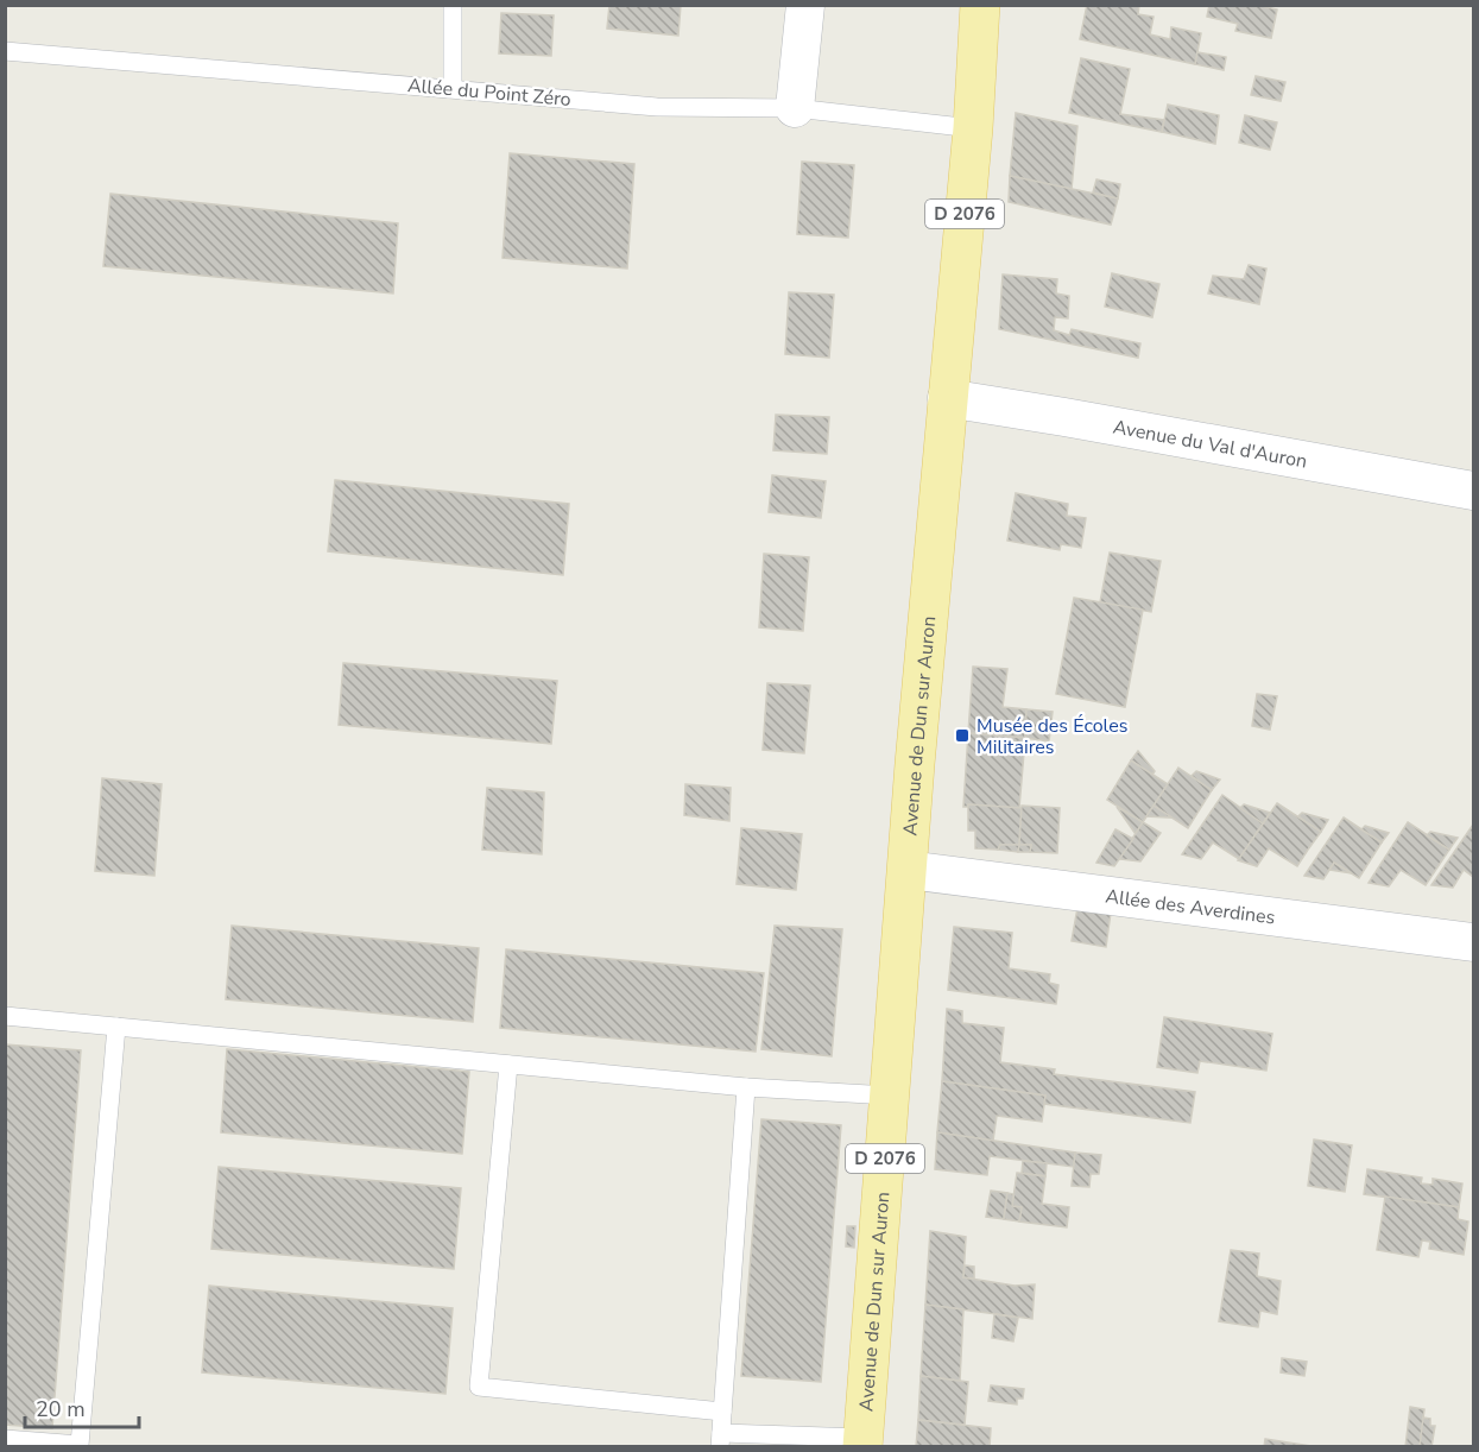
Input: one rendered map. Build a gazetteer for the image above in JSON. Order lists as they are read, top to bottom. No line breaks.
{"streets":{"main road":["D 2076","Avenue de Dun sur Auron"],"street":["Avenue du Val d'Auron","Allée des Averdines"],"lane":["Allée du Point Zéro"]},"crossings":[["Allée du Point Zéro","Avenue de Dun sur Auron"],["Avenue du Val d'Auron","Avenue de Dun sur Auron"],["Avenue de Dun sur Auron","Allée des Averdines"]],"places":{"transit":["Musée des Écoles Militaires"]},"scale_bar":"20 m"}
